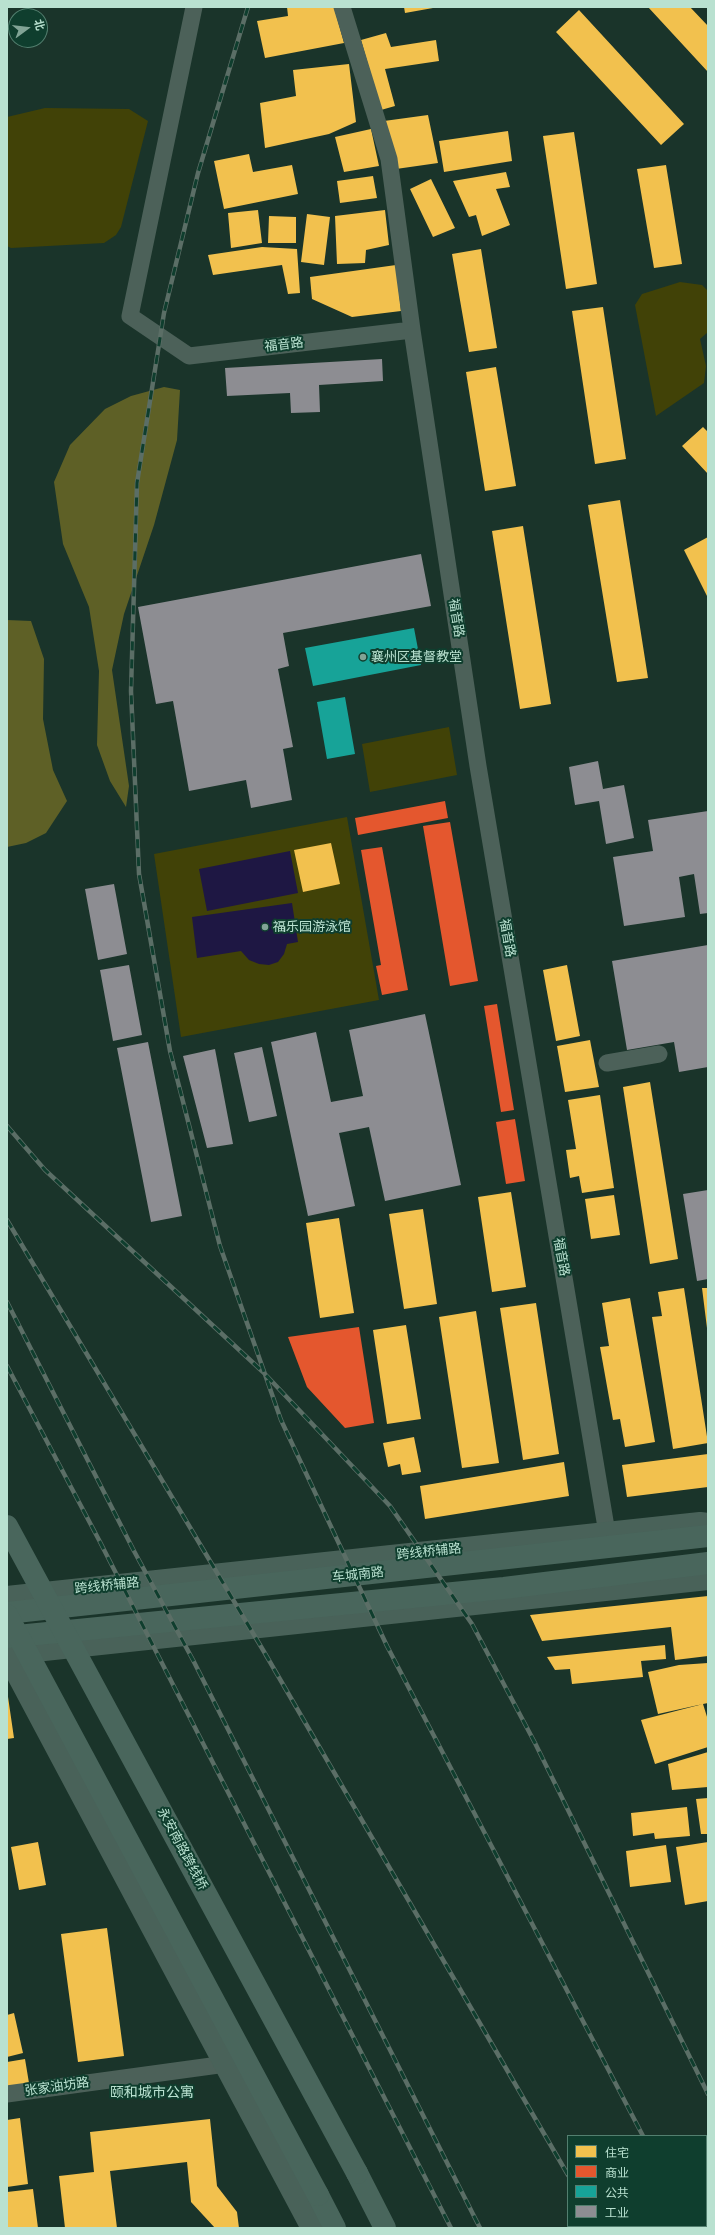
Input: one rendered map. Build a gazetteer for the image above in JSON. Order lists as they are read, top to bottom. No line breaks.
{"streets":{"main road":["车城南路","永安南路跨线桥"],"street":["福音路","跨线桥辅路","张家油坊路"]},"crossings":[["福音路","跨线桥辅路"]],"districts":["颐和城市公寓"],"places":["襄州区基督教堂","福乐园游泳馆"],"legend":["住宅","商业","公共","工业"],"north":"right"}
